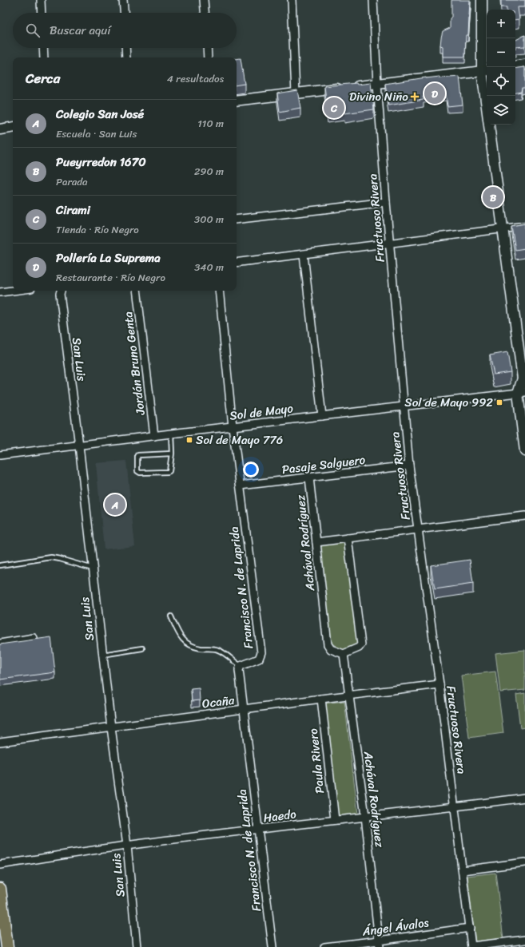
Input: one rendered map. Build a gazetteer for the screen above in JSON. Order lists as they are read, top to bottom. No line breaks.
{"streets":{"street":["Fructuoso Rivera","San Luis","Jordán Bruno Genta","Sol de Mayo","Pasaje Salguero","Achával Rodríguez","Francisco N. de Laprida","Ocaña","Paula Rivero","Haedo","Ángel Ávalos"]},"crossings":[["Fructuoso Rivera","Sol de Mayo"],["Fructuoso Rivera","Pasaje Salguero"],["Fructuoso Rivera","Ocaña"],["Fructuoso Rivera","Haedo"],["Fructuoso Rivera","Ángel Ávalos"],["San Luis","Sol de Mayo"],["San Luis","Ocaña"],["San Luis","Haedo"],["Jordán Bruno Genta","Sol de Mayo"],["Sol de Mayo","Francisco N. de Laprida"],["Pasaje Salguero","Achával Rodríguez"],["Pasaje Salguero","Francisco N. de Laprida"],["Achával Rodríguez","Ocaña"],["Achával Rodríguez","Haedo"],["Achával Rodríguez","Ángel Ávalos"],["Francisco N. de Laprida","Ocaña"],["Francisco N. de Laprida","Haedo"],["Ocaña","Paula Rivero"],["Paula Rivero","Haedo"]],"places":{"health":["Divino Niño"],"transit":["Sol de Mayo 992","Sol de Mayo 776"]},"page":{"map_buttons":["+","−"],"search":"Buscar aquí","heading":["Cerca","4 resultados"],"pins":["D","C","B","A"],"list":[{"mark":"A","name":"Colegio San José","note":"Escuela · San Luis","value":"110 m"},{"mark":"B","name":"Pueyrredon 1670","note":"Parada","value":"290 m"},{"mark":"C","name":"Cirami","note":"Tienda · Río Negro","value":"300 m"},{"mark":"D","name":"Pollería La Suprema","note":"Restaurante · Río Negro","value":"340 m"}]}}
